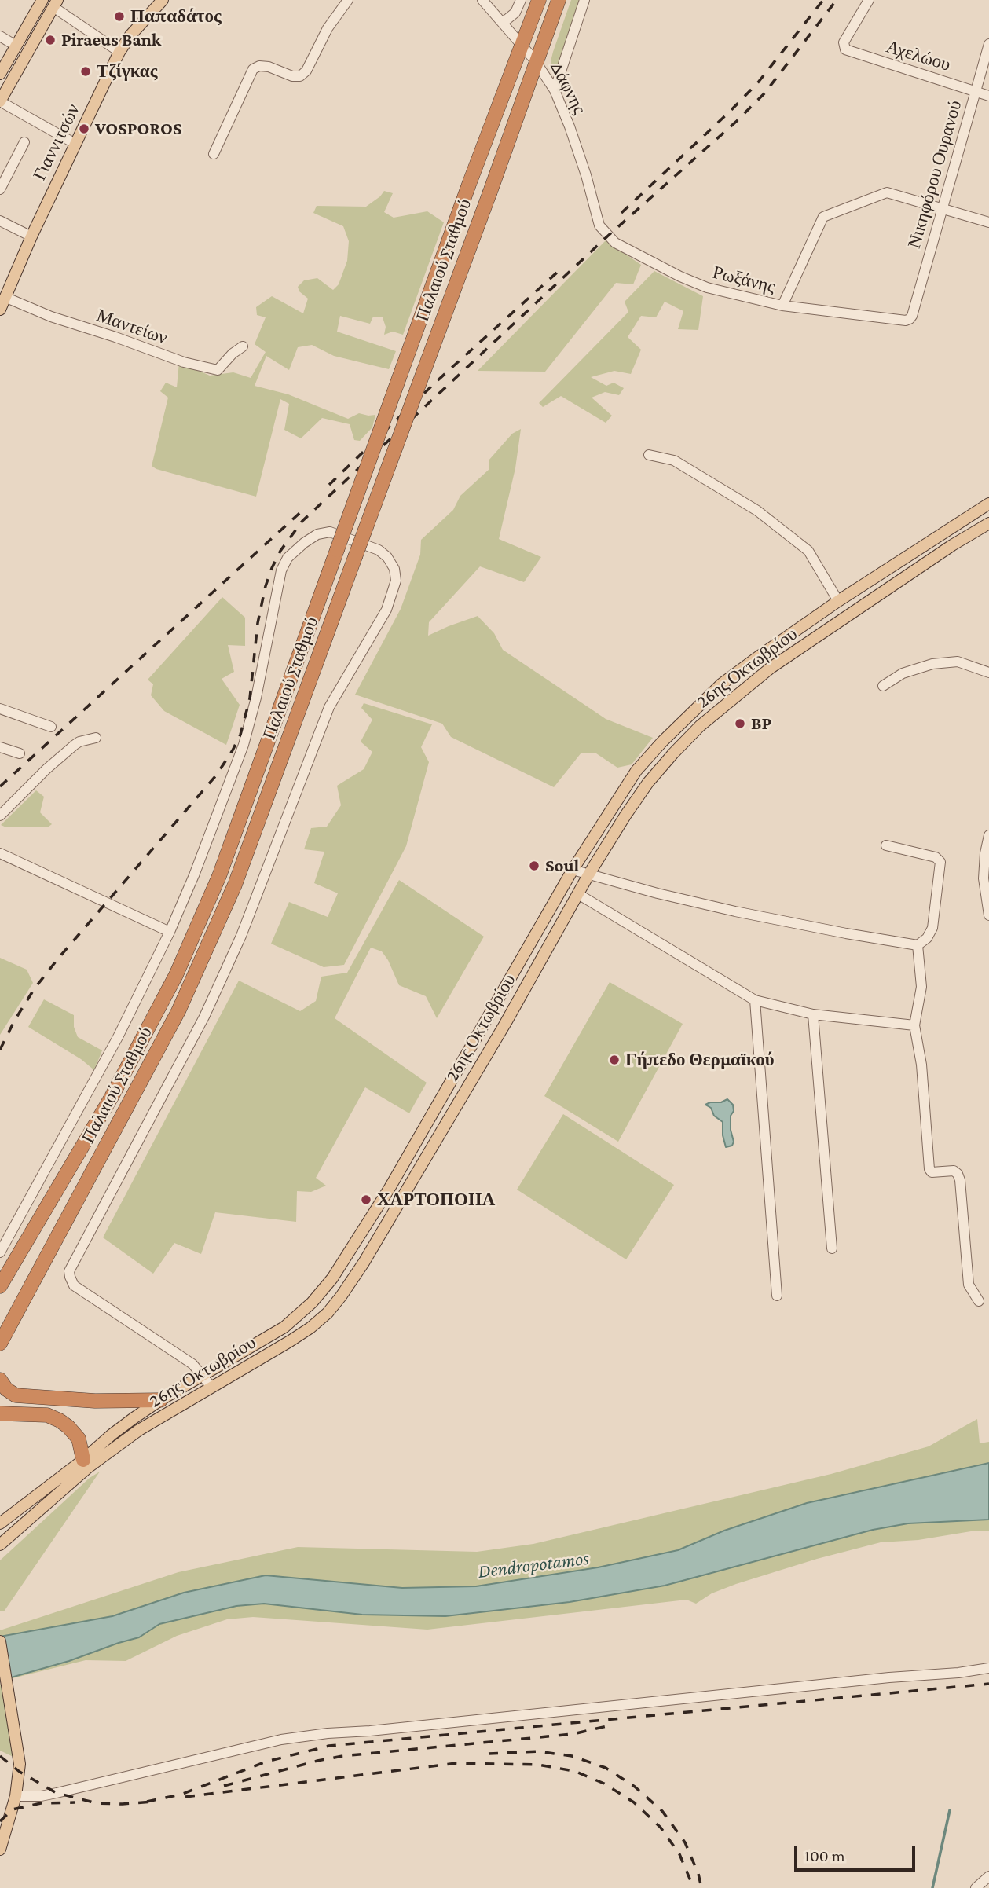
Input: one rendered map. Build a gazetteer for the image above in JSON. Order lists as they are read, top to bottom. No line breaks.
{"streets":{"highway":["Παλαιού Σταθμού"],"main road":["Γιαννιτσών","26ης Οκτωβρίου"],"street":["Αχελώου","Δάφνης","Νικηφόρου Ουρανού","Ρωξάνης","Μαντείων"]},"crossings":[["Αχελώου","Νικηφόρου Ουρανού"],["Δάφνης","Παλαιού Σταθμού"],["Δάφνης","Ρωξάνης"],["Γιαννιτσών","Μαντείων"],["Νικηφόρου Ουρανού","Ρωξάνης"]],"water":["Dendropotamos"],"places":["Παπαδάτος","Piraeus Bank","Τζίγκας","VOSPOROS","BP","Soul","Γήπεδο Θερμαϊκού","ΧΑΡΤΟΠΟΙΙΑ"],"scale_bar":"100 m"}
